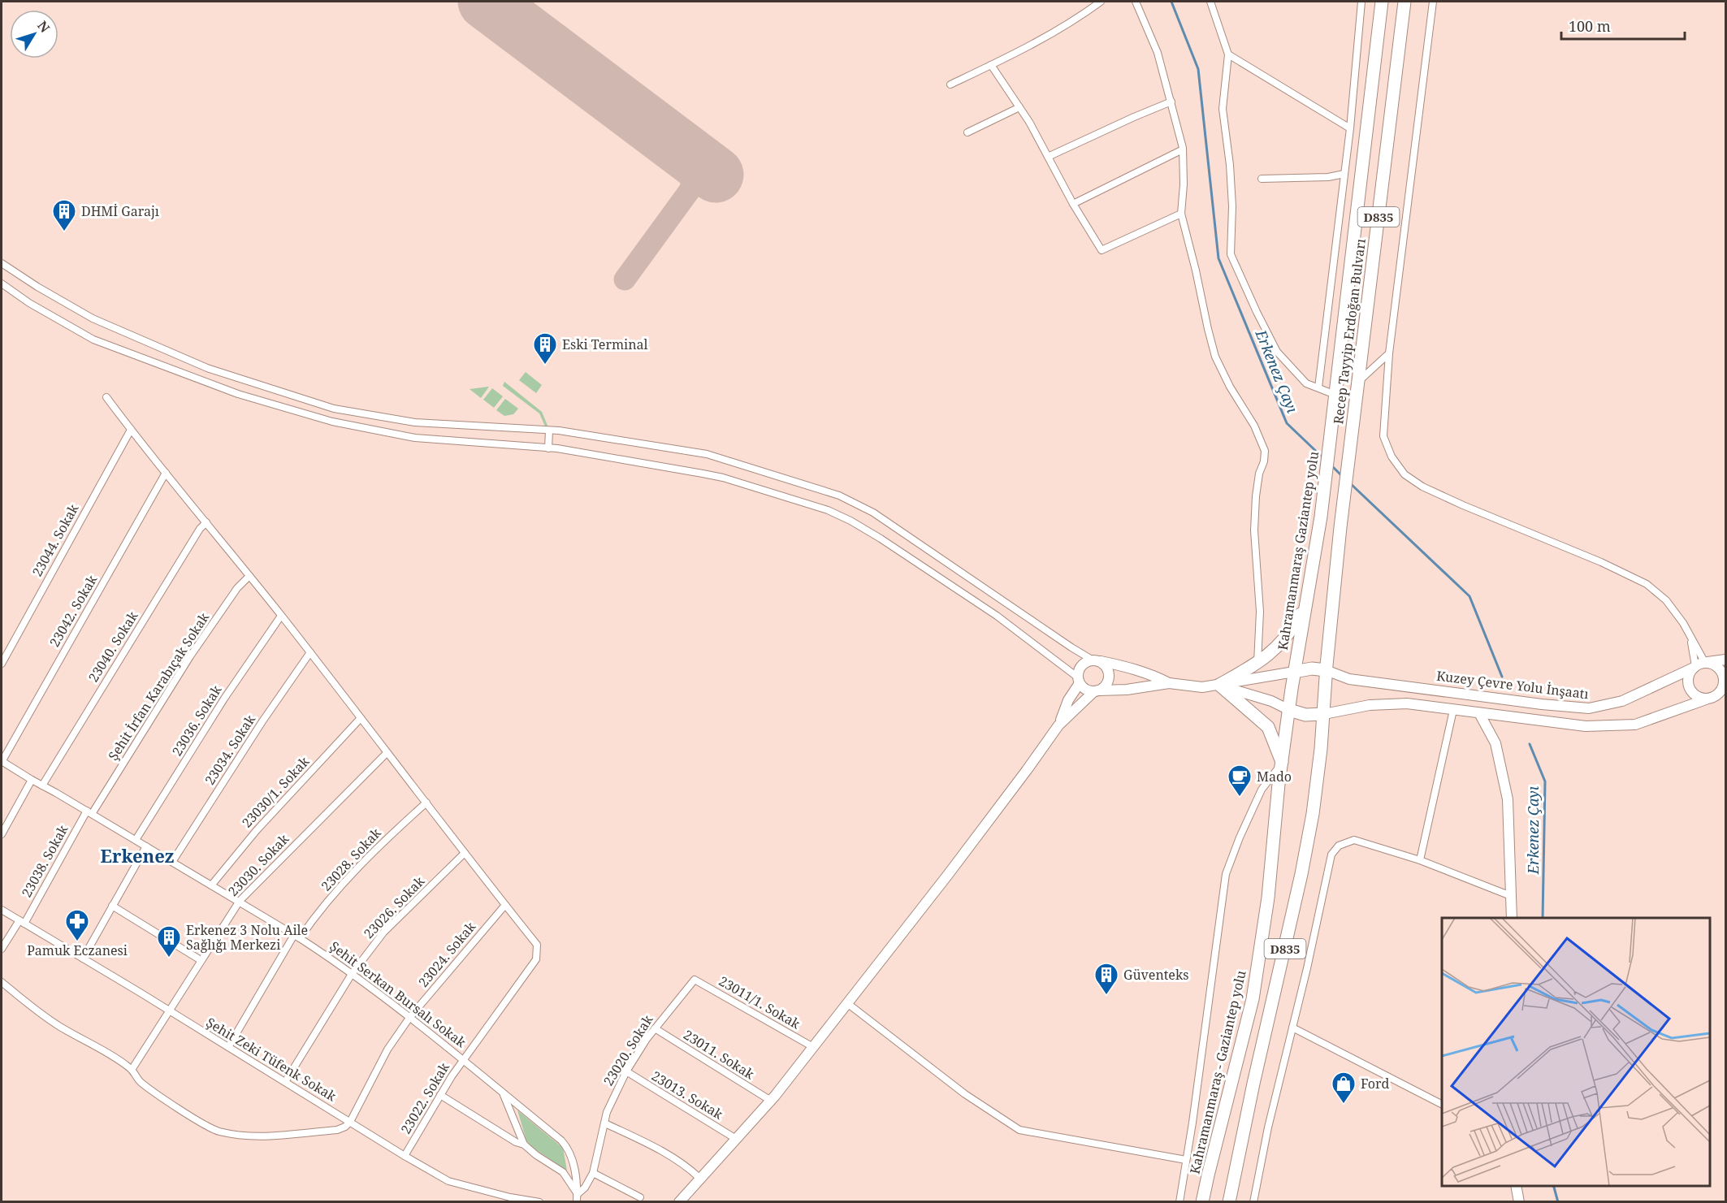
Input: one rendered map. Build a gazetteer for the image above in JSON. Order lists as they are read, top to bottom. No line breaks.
{"streets":{"highway":["D835","Recep Tayyip Erdoğan Bulvarı","Kahramanmaraş Gaziantep yolu","Kahramanmaraş - Gaziantep yolu"],"street":["23044. Sokak","23042. Sokak","23040. Sokak","Kuzey Çevre Yolu İnşaatı","Şehit İrfan Karabıçak Sokak","23036. Sokak","23034. Sokak","23030/1. Sokak","23028. Sokak","23038. Sokak","23030. Sokak","23026. Sokak","23024. Sokak","Şehit Serkan Bursalı Sokak","23011/1. Sokak","23020. Sokak","23011. Sokak","Şehit Zeki Tüfenk Sokak","23013. Sokak","23022. Sokak"]},"crossings":[["D835","Recep Tayyip Erdoğan Bulvarı"],["D835","Kuzey Çevre Yolu İnşaatı"],["Recep Tayyip Erdoğan Bulvarı","Kahramanmaraş Gaziantep yolu"],["Recep Tayyip Erdoğan Bulvarı","Kuzey Çevre Yolu İnşaatı"],["Kahramanmaraş Gaziantep yolu","Kahramanmaraş - Gaziantep yolu"],["23042. Sokak","Şehit Serkan Bursalı Sokak"],["23040. Sokak","Şehit Serkan Bursalı Sokak"],["Şehit İrfan Karabıçak Sokak","23038. Sokak"],["Şehit İrfan Karabıçak Sokak","Şehit Serkan Bursalı Sokak"],["23036. Sokak","Şehit Serkan Bursalı Sokak"],["23034. Sokak","Şehit Serkan Bursalı Sokak"],["23030/1. Sokak","Şehit Serkan Bursalı Sokak"],["23028. Sokak","Şehit Serkan Bursalı Sokak"],["23028. Sokak","Şehit Zeki Tüfenk Sokak"],["23038. Sokak","Şehit Serkan Bursalı Sokak"],["23038. Sokak","Şehit Zeki Tüfenk Sokak"],["23030. Sokak","Şehit Serkan Bursalı Sokak"],["23030. Sokak","Şehit Zeki Tüfenk Sokak"],["23026. Sokak","Şehit Serkan Bursalı Sokak"],["23026. Sokak","Şehit Zeki Tüfenk Sokak"],["23024. Sokak","Şehit Serkan Bursalı Sokak"],["23024. Sokak","Şehit Zeki Tüfenk Sokak"],["23024. Sokak","23022. Sokak"],["Şehit Serkan Bursalı Sokak","23020. Sokak"],["Şehit Serkan Bursalı Sokak","23022. Sokak"],["23011/1. Sokak","23020. Sokak"],["23020. Sokak","23011. Sokak"],["23020. Sokak","23013. Sokak"],["Şehit Zeki Tüfenk Sokak","23022. Sokak"]],"districts":["Erkenez"],"water":["Erkenez Çayı"],"places":{"building":["DHMİ Garajı","Eski Terminal","Erkenez 3 Nolu Aile Sağlığı Merkezi","Güventeks"],"cafe":["Mado"],"pharmacy":["Pamuk Eczanesi"],"shop":["Ford"]},"scale_bar":"100 m","north":"top right"}
